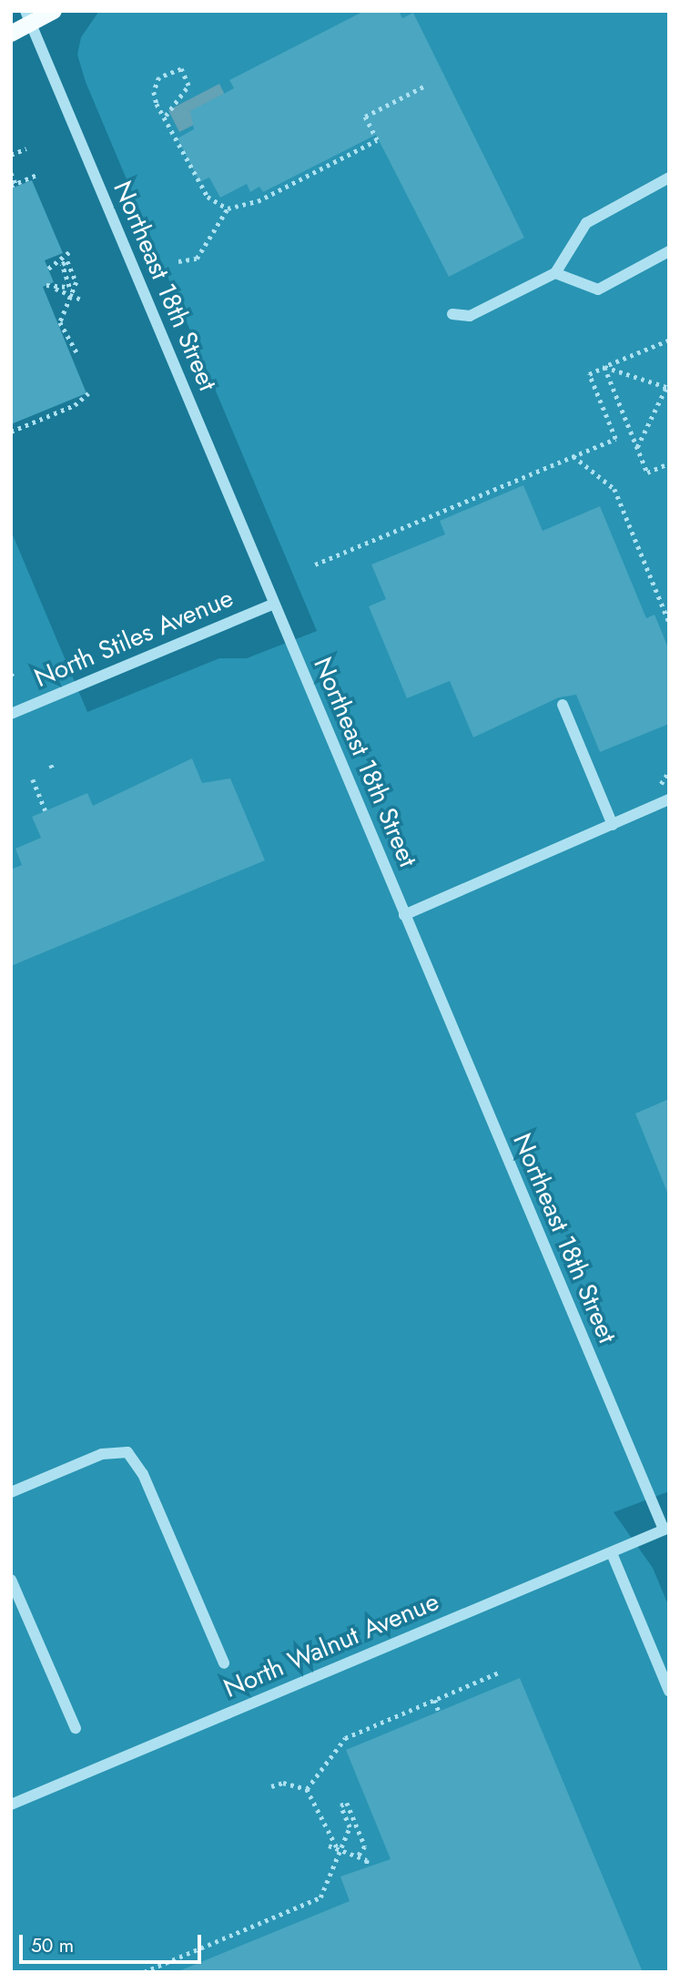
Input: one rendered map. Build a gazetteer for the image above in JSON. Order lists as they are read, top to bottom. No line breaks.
{"streets":{"street":["Northeast 18th Street","North Stiles Avenue","North Walnut Avenue"]},"crossings":[["Northeast 18th Street","North Stiles Avenue"],["Northeast 18th Street","North Walnut Avenue"]],"scale_bar":"50 m"}
